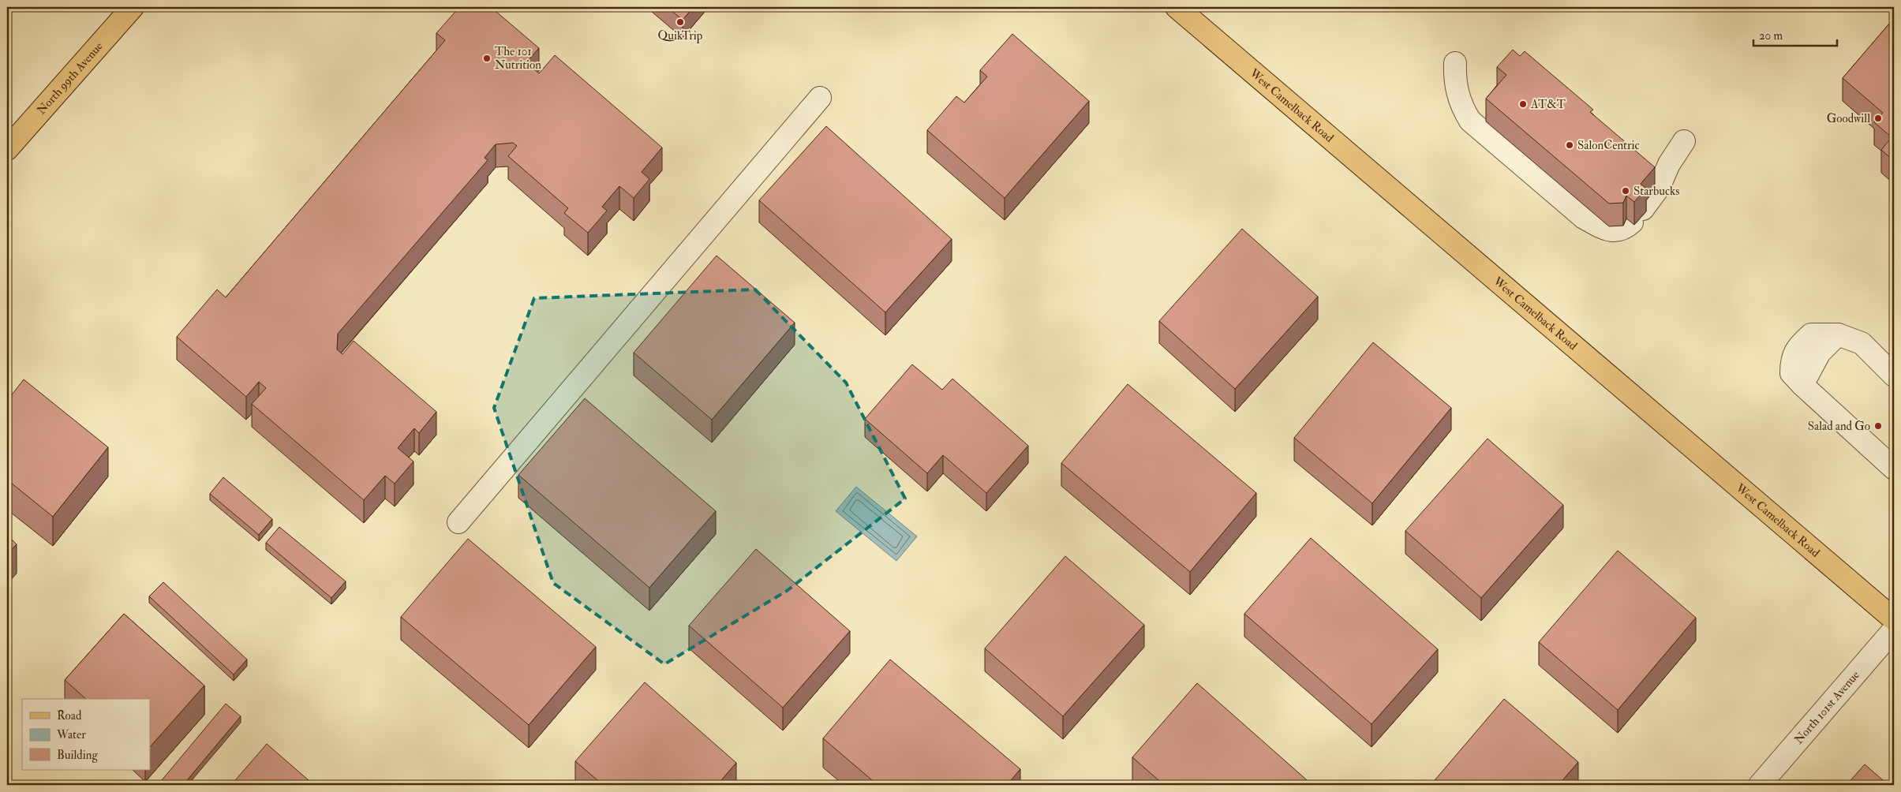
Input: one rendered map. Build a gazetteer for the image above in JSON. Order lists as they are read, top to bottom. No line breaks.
{"streets":{"main road":["North 99th Avenue","West Camelback Road"],"street":["North 101st Avenue"]},"places":["QuikTrip","The 101 Nutrition","AT&T","Goodwill","SalonCentric","Starbucks","Salad and Go"],"legend":["Road","Water","Building"],"scale_bar":"20 m"}
